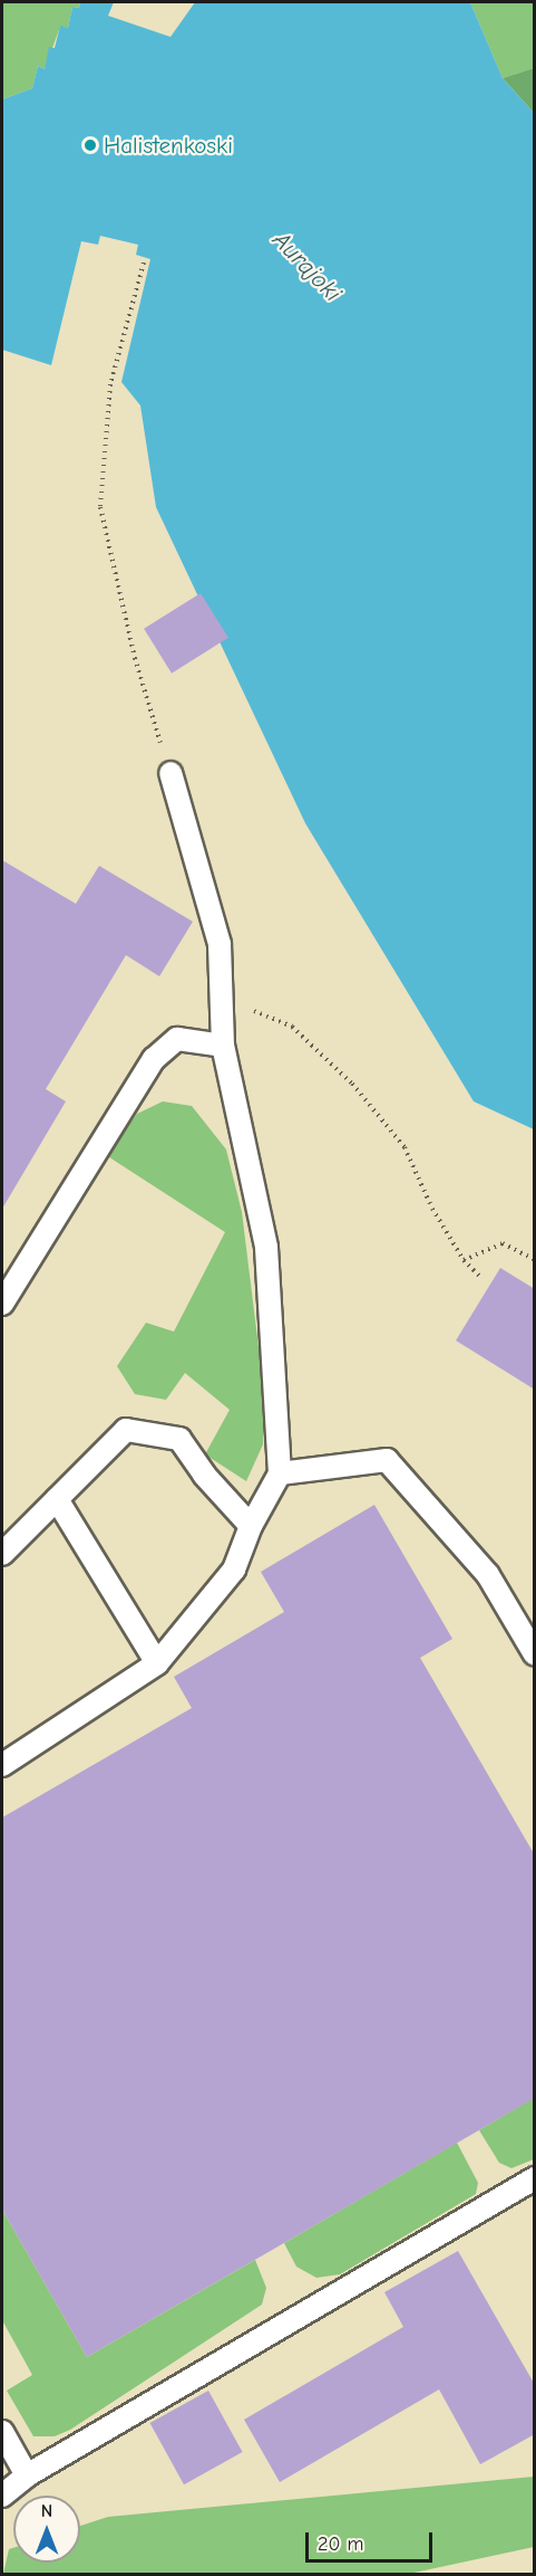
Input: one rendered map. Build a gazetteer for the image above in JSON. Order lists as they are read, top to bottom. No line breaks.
{"water":["Aurajoki"],"places":["Halistenkoski"],"scale_bar":"20 m","north":"top"}
